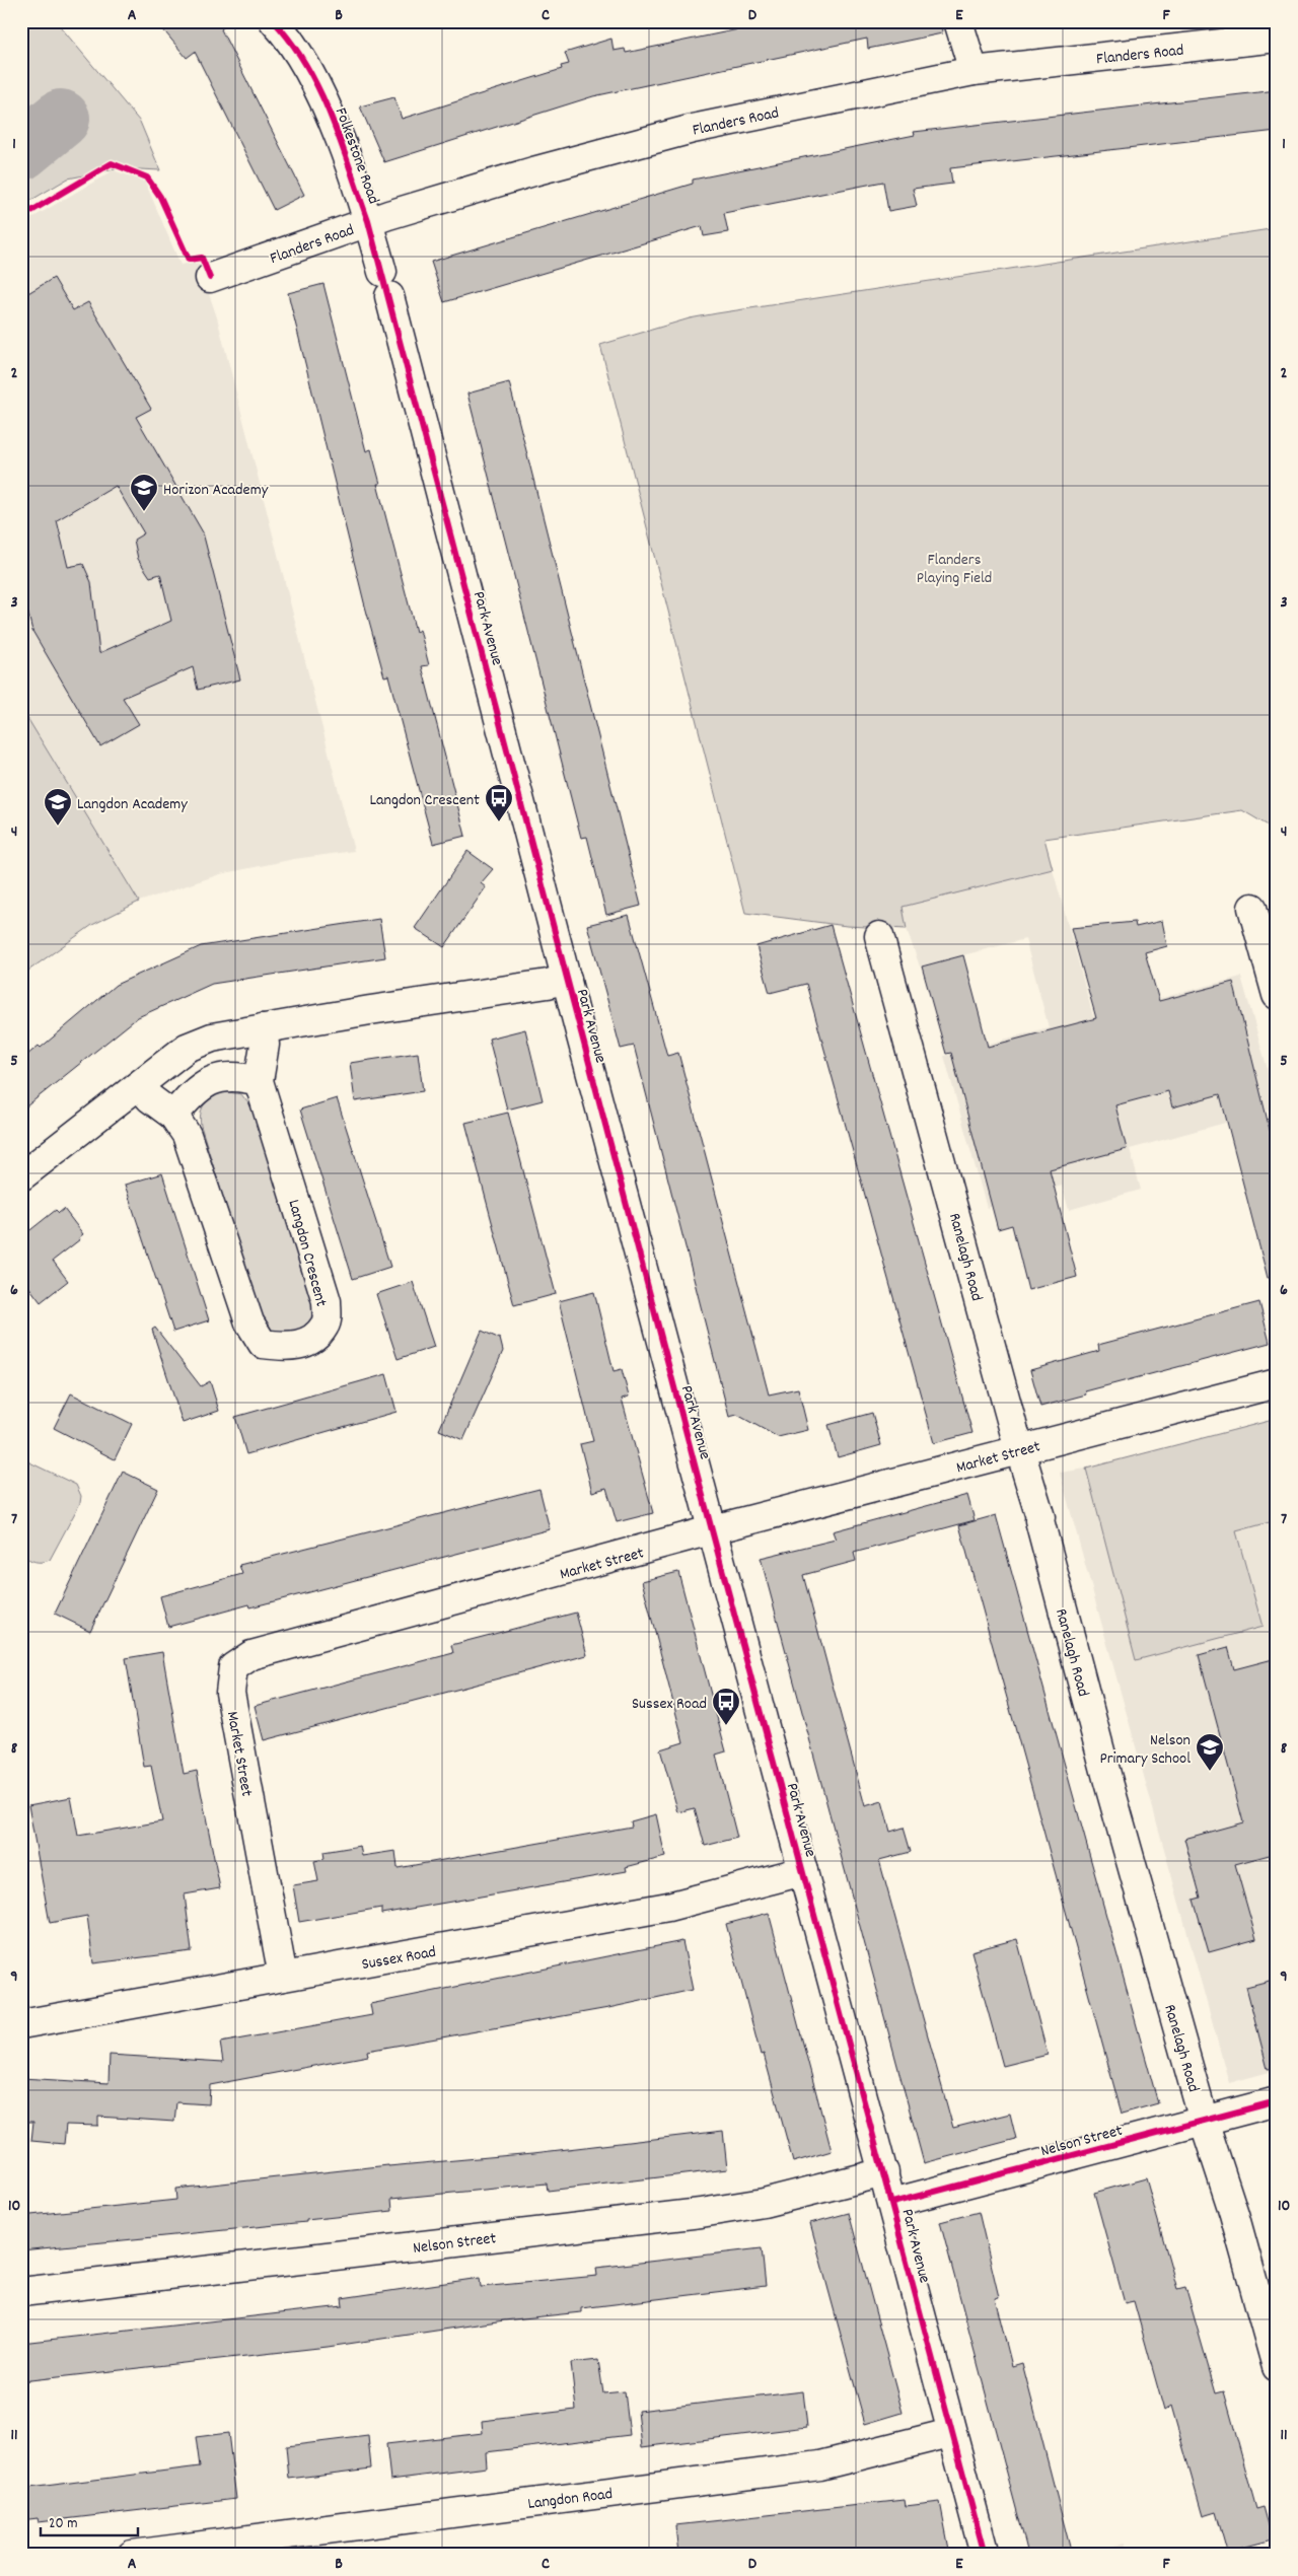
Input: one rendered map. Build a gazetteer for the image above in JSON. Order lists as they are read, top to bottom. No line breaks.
{"streets":{"street":["Flanders Road","Folkestone Road","Park Avenue","Langdon Crescent","Ranelagh Road","Market Street","Sussex Road","Nelson Street","Langdon Road"]},"crossings":[["Flanders Road","Folkestone Road"],["Flanders Road","Park Avenue"],["Folkestone Road","Park Avenue"],["Park Avenue","Market Street"],["Park Avenue","Sussex Road"],["Park Avenue","Nelson Street"],["Park Avenue","Langdon Road"],["Ranelagh Road","Market Street"],["Ranelagh Road","Nelson Street"],["Market Street","Sussex Road"]],"parks":["Flanders Playing Field"],"places":{"school or university":["Horizon Academy","Langdon Academy","Nelson Primary School"],"bus stop":["Langdon Crescent","Sussex Road"]},"scale_bar":"20 m","grid":{"columns":["A","B","C","D","E","F"],"rows":["1","2","3","4","5","6","7","8","9","10","11"]}}
